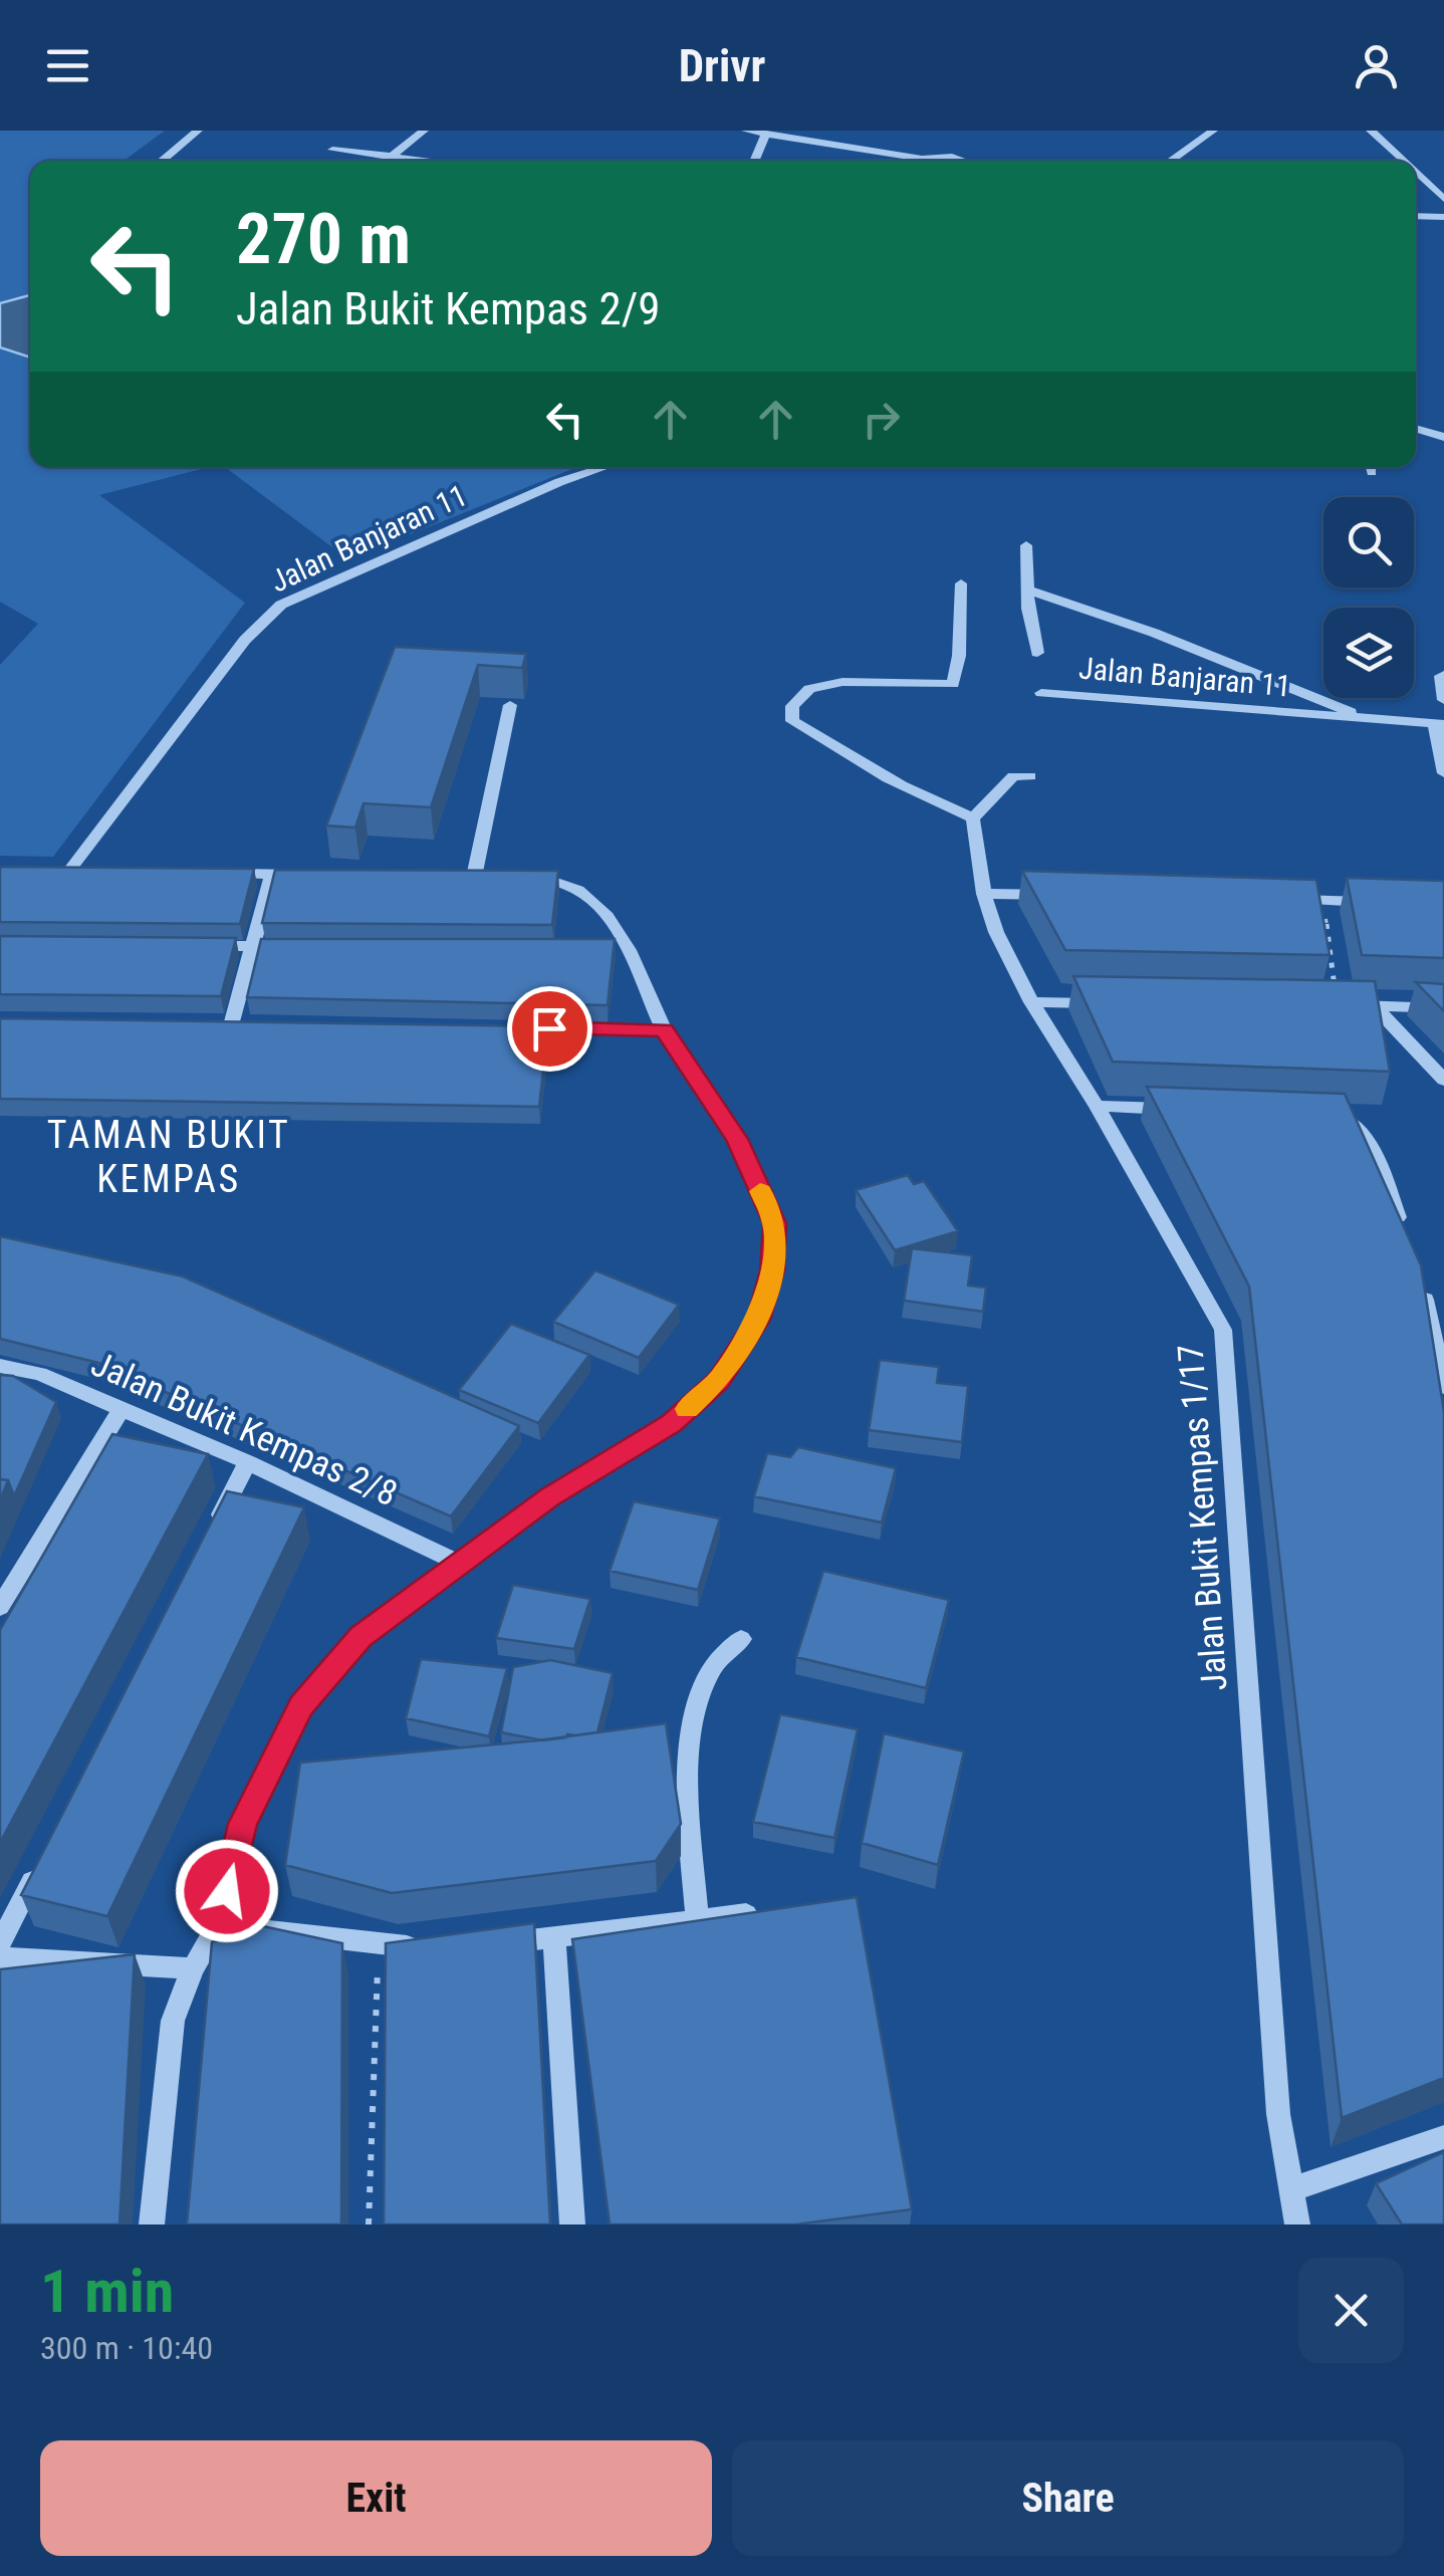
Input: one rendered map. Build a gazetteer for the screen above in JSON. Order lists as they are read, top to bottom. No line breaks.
{"streets":{"street":["Jalan Banjaran 11","Jalan Bukit Kempas 2/8","Jalan Bukit Kempas 1/17"]},"districts":["TAMAN BUKIT KEMPAS"],"page":{"header":"Drivr","turn":["270 m","Jalan Bukit Kempas 2/9"],"heading":["1 min","300 m · 10:40"],"buttons":["Exit","Share"]}}
